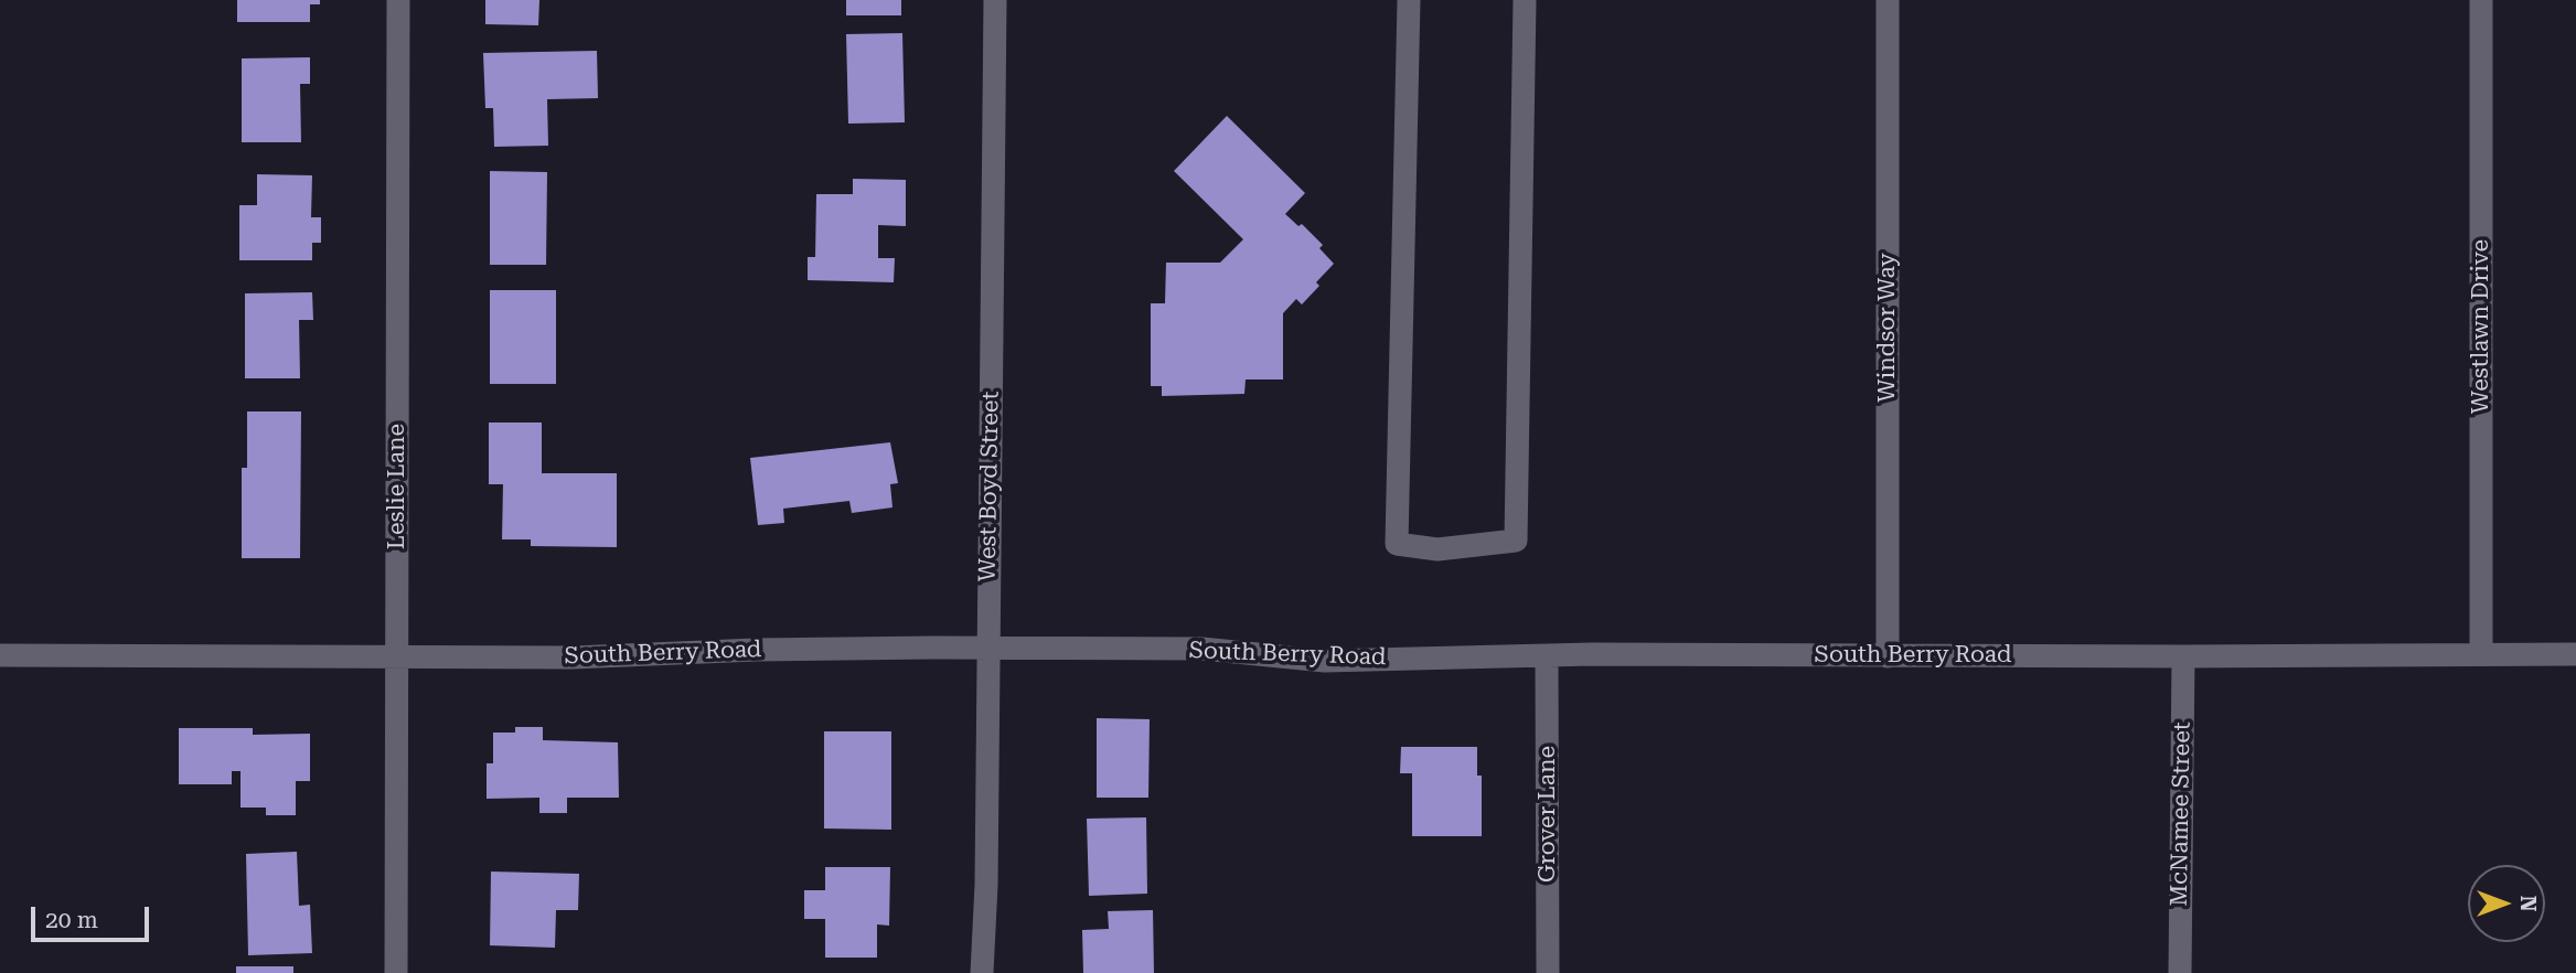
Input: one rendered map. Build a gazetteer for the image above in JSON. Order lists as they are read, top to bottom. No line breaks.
{"streets":{"street":["Westlawn Drive","Windsor Way","Leslie Lane","West Boyd Street","South Berry Road","Grover Lane","McNamee Street"]},"crossings":[["Westlawn Drive","South Berry Road"],["Windsor Way","South Berry Road"],["Leslie Lane","South Berry Road"],["West Boyd Street","South Berry Road"],["South Berry Road","Grover Lane"],["South Berry Road","McNamee Street"]],"scale_bar":"20 m","north":"right"}
